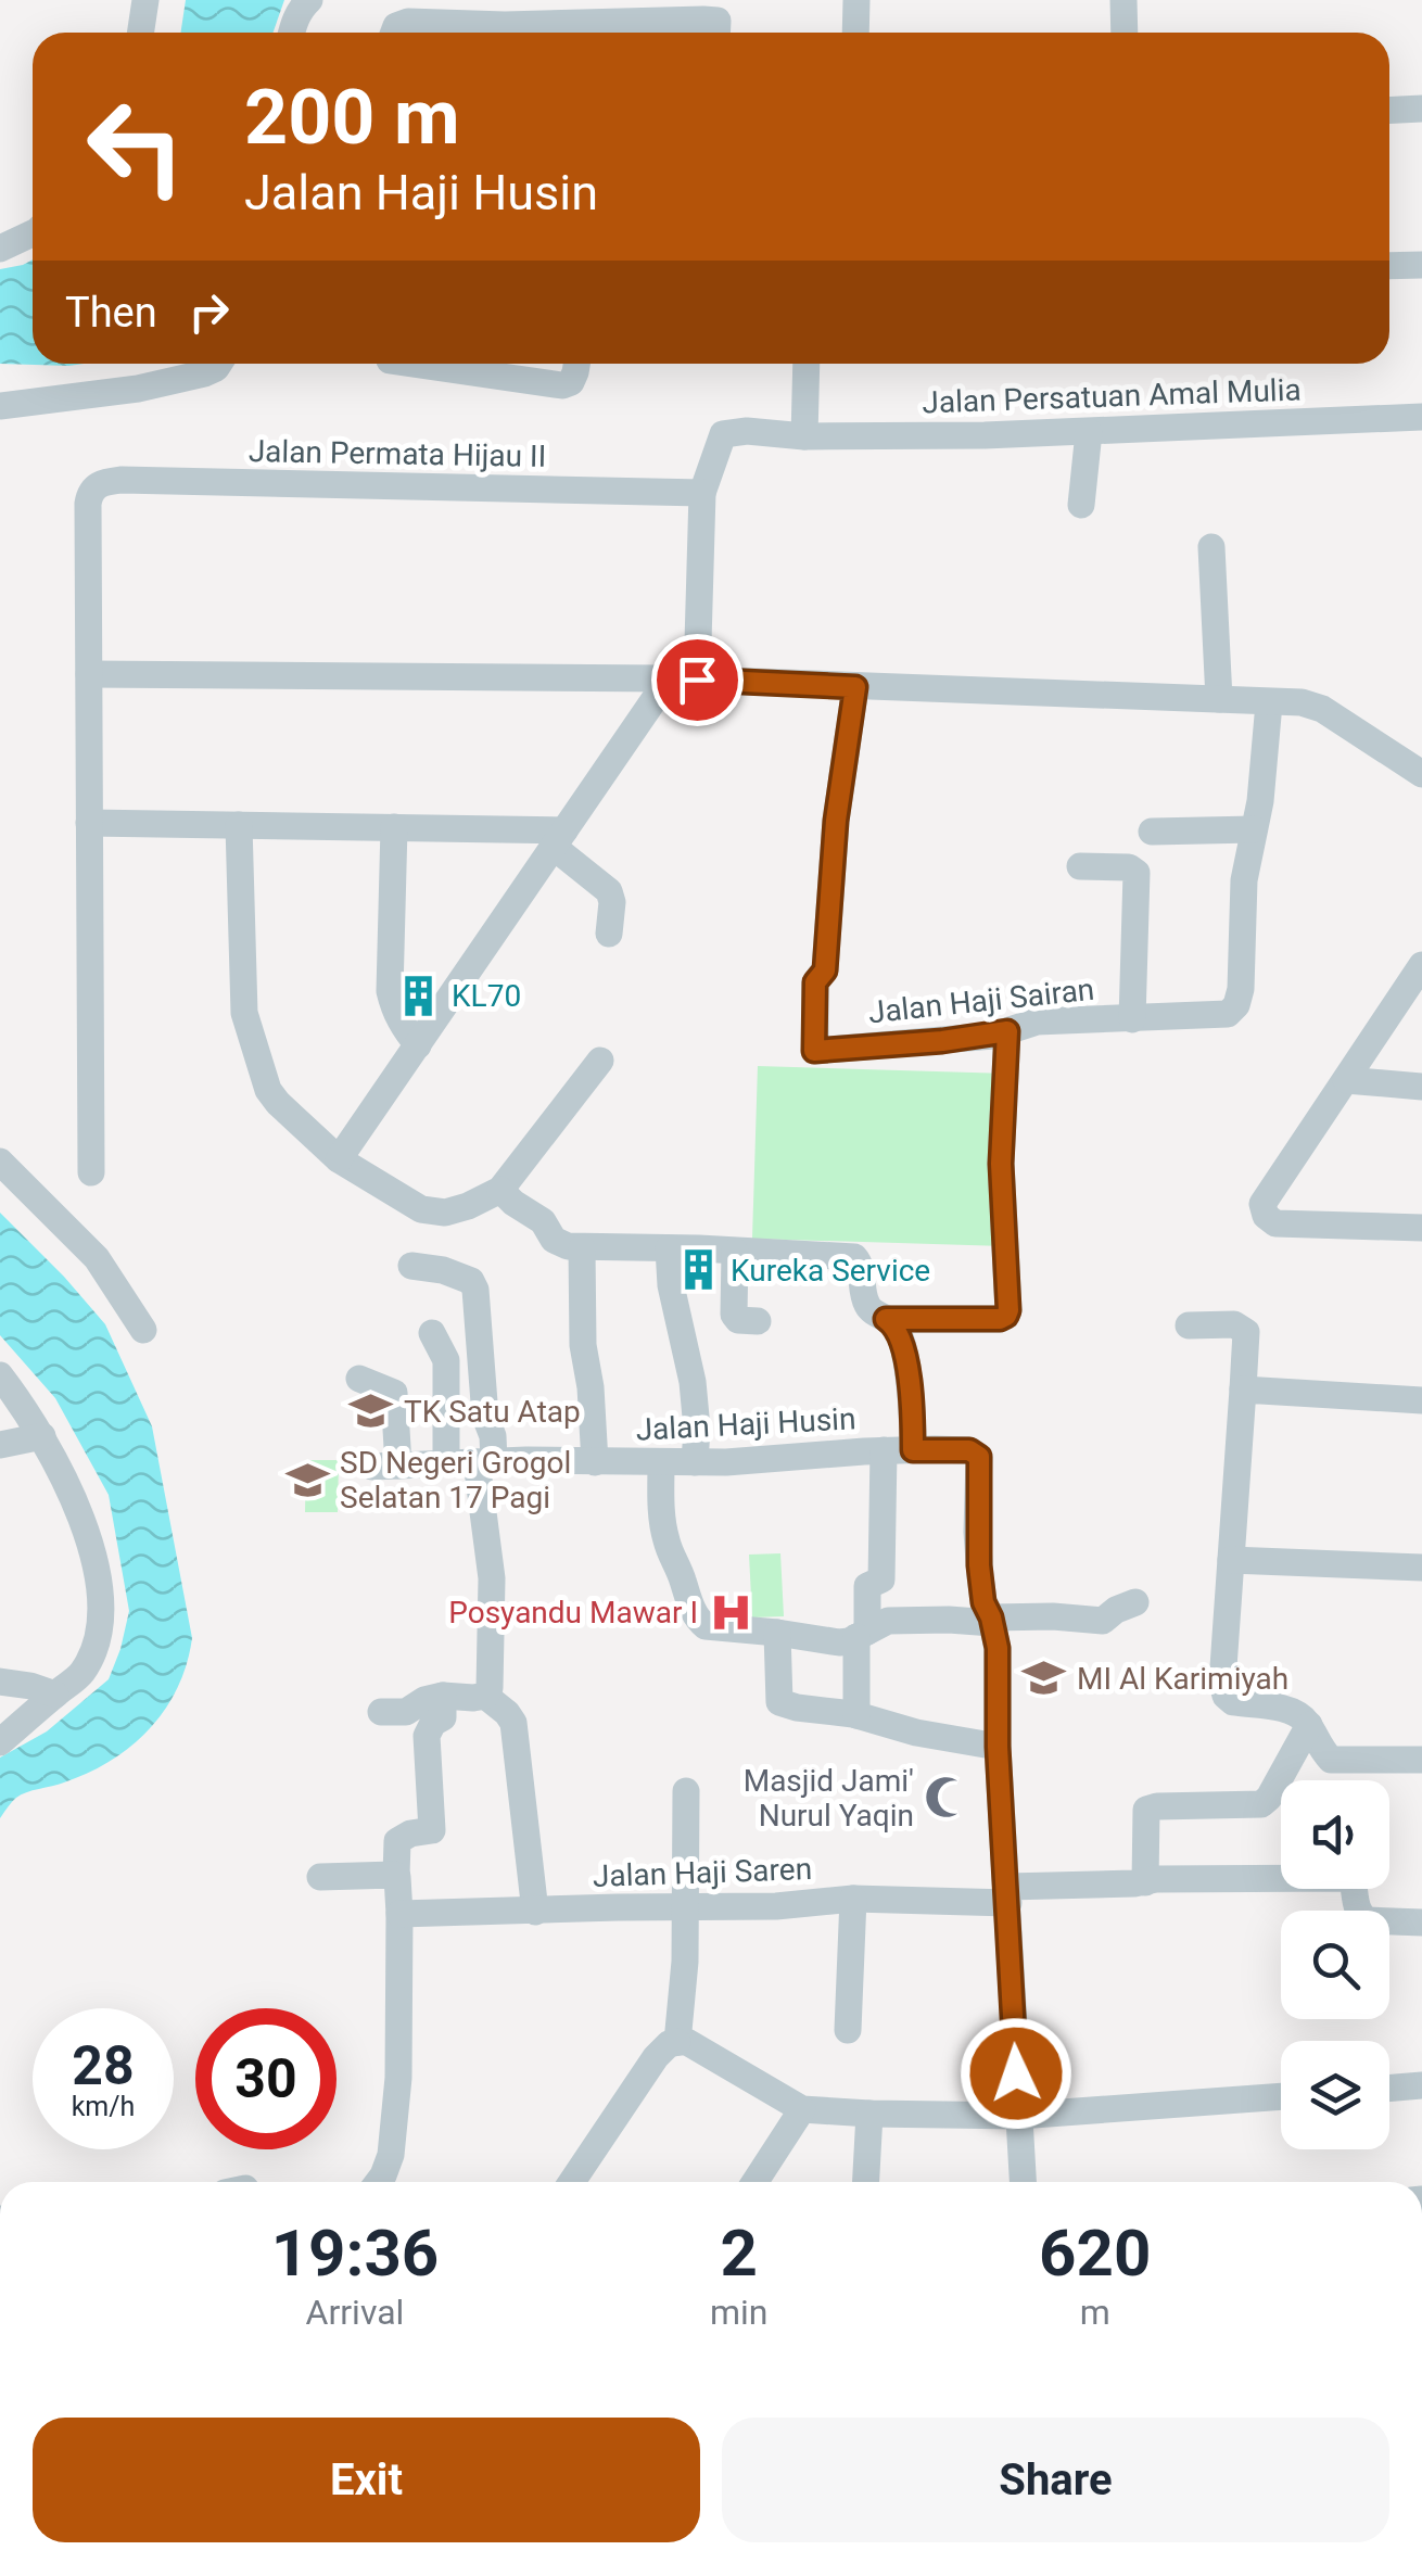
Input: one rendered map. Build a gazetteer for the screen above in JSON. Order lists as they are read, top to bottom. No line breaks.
{"streets":{"street":["Jalan Persatuan Amal Mulia","Jalan Permata Hijau II","Jalan Haji Sairan","Jalan Haji Husin","Jalan Haji Saren"]},"crossings":[["Jalan Persatuan Amal Mulia","Jalan Permata Hijau II"],["Jalan Haji Husin","Jalan Haji Saren"]],"places":{"building":["KL70","Kureka Service"],"school or university":["TK Satu Atap","SD Negeri Grogol Selatan 17 Pagi","MI Al Karimiyah"],"hospital":["Posyandu Mawar I"],"mosque":["Masjid Jami' Nurul Yaqin"]},"page":{"turn":["200 m","Jalan Haji Husin"],"then":"Then","speed":"28 km/h","limit":"30","eta":["19:36","Arrival","2","min","620","m"],"buttons":["Exit","Share"]}}
